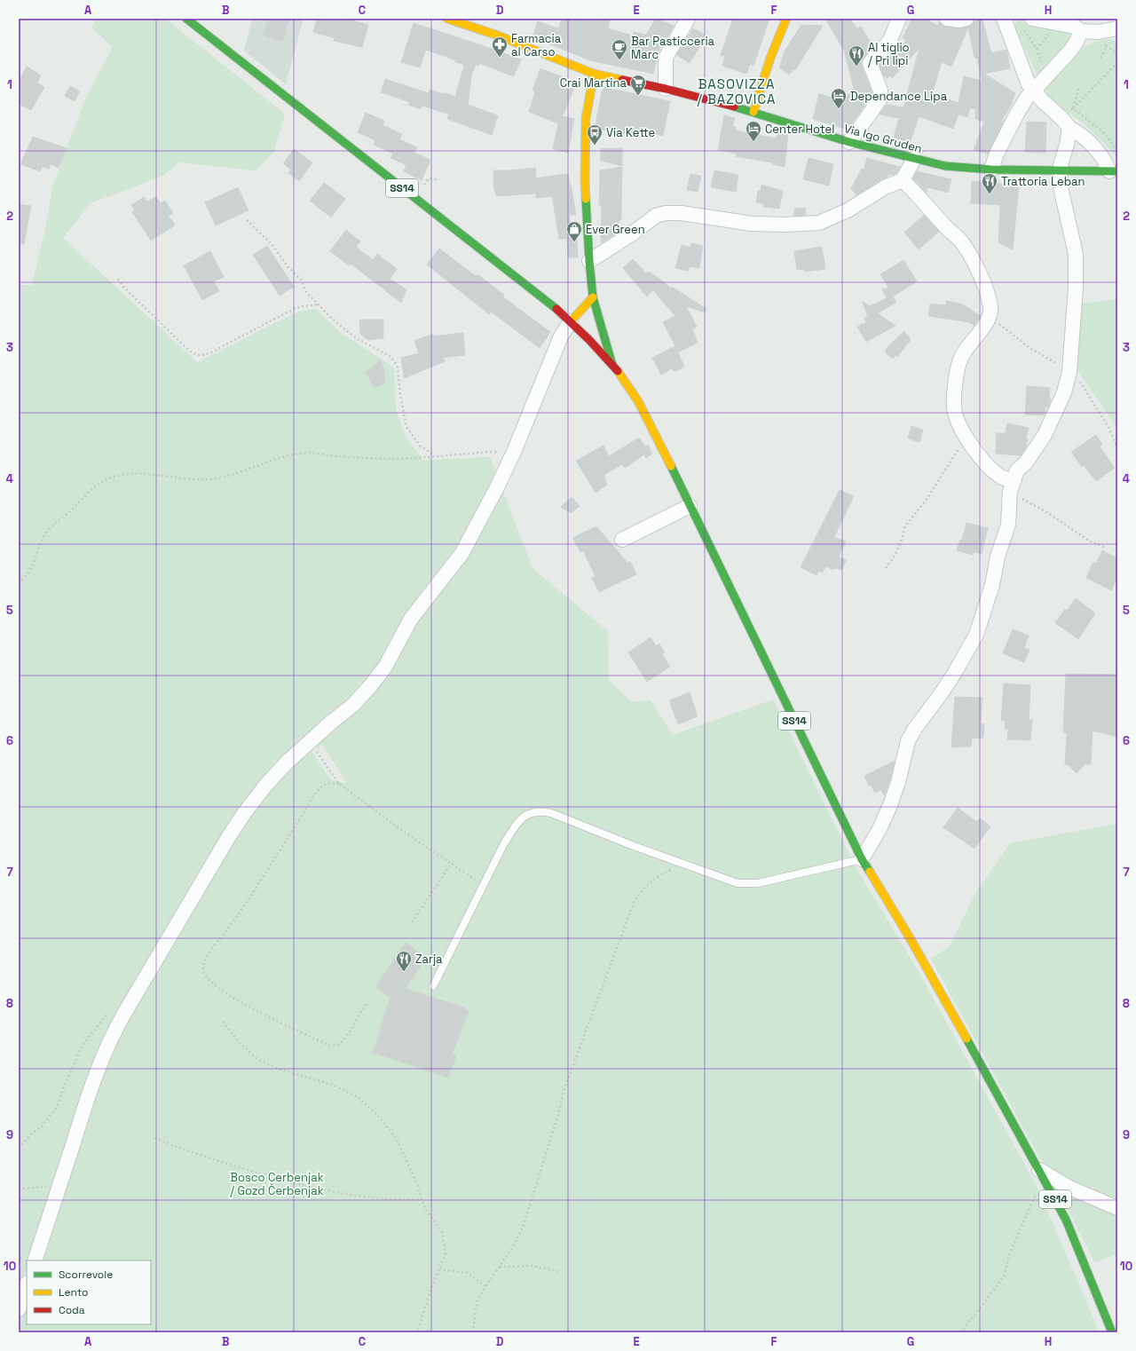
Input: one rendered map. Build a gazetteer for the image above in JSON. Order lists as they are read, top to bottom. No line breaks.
{"streets":{"main road":["Via Igo Gruden","SS14"]},"districts":["BASOVIZZA / BAZOVICA"],"parks":["Bosco Cerbenjak / Gozd Čerbenjak"],"places":{"pharmacy":["Farmacia al Carso"],"cafe":["Bar Pasticceria Marc"],"restaurant":["Al tiglio / Pri lipi","Trattoria Leban","Zarja"],"supermarket":["Crai Martina"],"hotel":["Dependance Lipa","Center Hotel"],"bus stop":["Via Kette"],"shop":["Ever Green"]},"legend":["Scorrevole","Lento","Coda"],"grid":{"columns":["A","B","C","D","E","F","G","H"],"rows":["1","2","3","4","5","6","7","8","9","10"]}}
